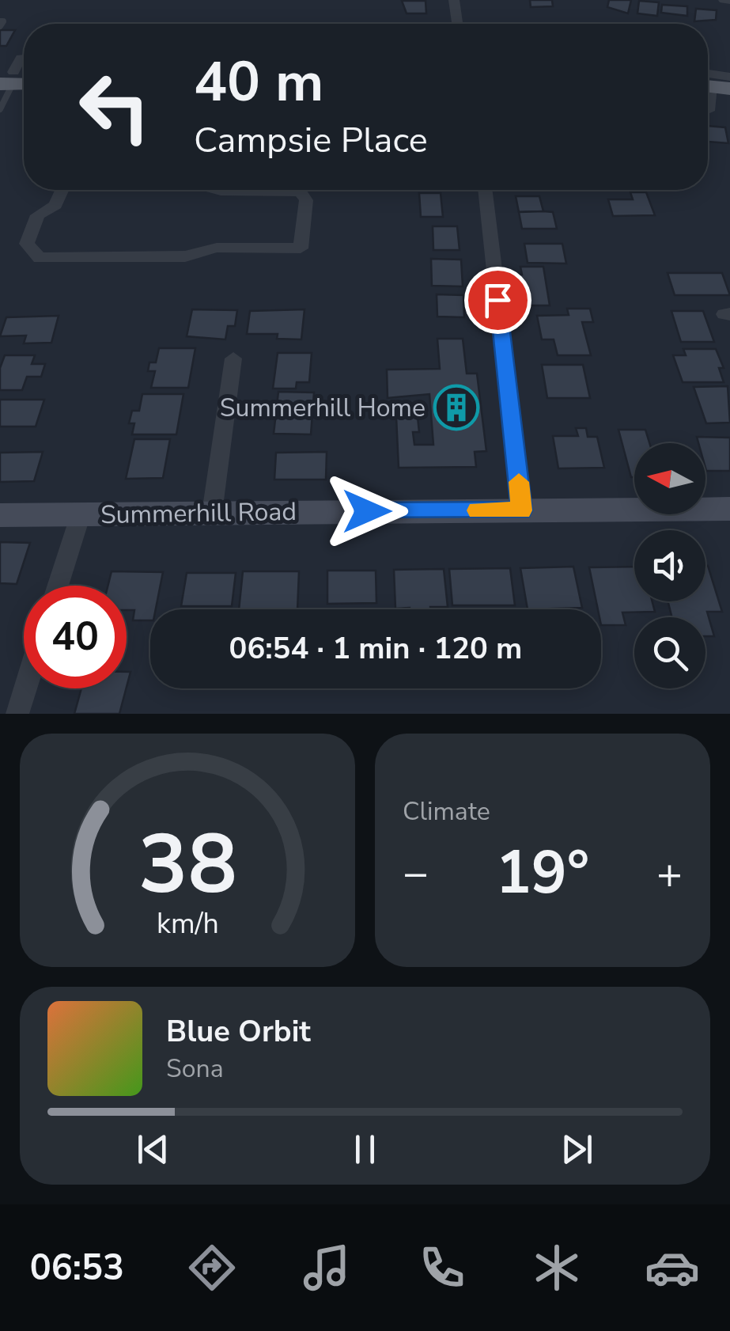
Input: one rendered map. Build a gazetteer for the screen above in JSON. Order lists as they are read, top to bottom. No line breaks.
{"streets":{"street":["Summerhill Road"]},"places":{"building":["Summerhill Home"]},"north":"left","page":{"turn":["40 m","Campsie Place"],"limit":"40","trip":"06:54 · 1 min · 120 m","tile":"Climate","heat":["−","19°","+"],"song":["Blue Orbit","Sona"],"tabs":"06:53","gauge":["38","km/h"]}}
